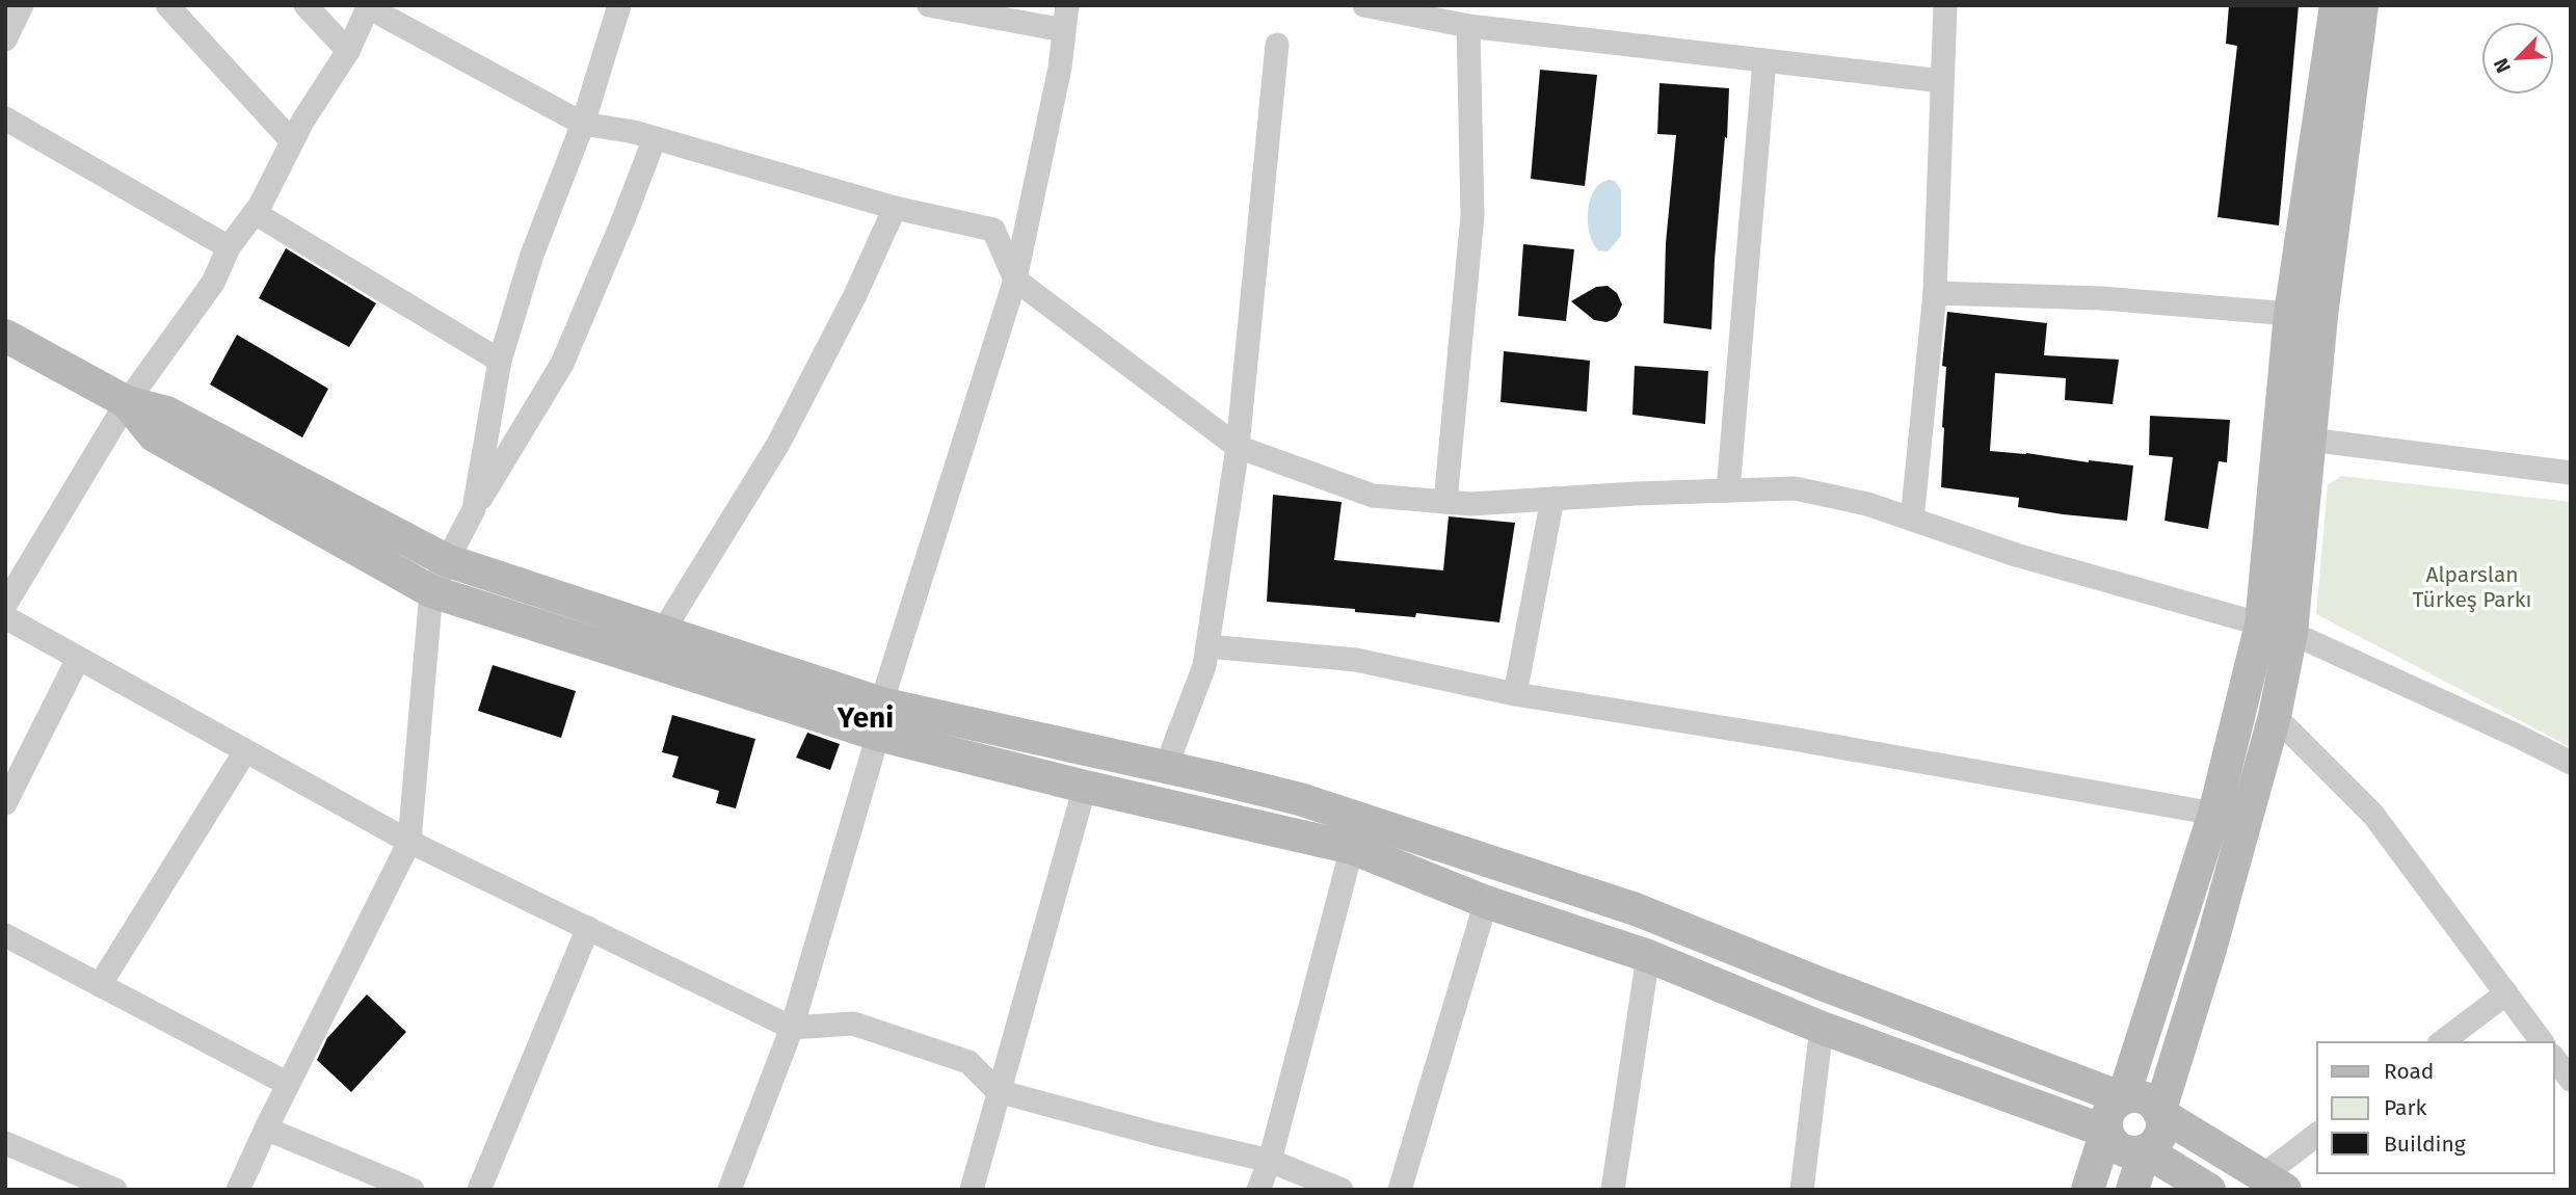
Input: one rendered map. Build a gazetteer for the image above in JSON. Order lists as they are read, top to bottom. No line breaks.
{"districts":["Yeni"],"parks":["Alparslan Türkeş Parkı"],"legend":["Road","Park","Building"],"north":"bottom left"}
